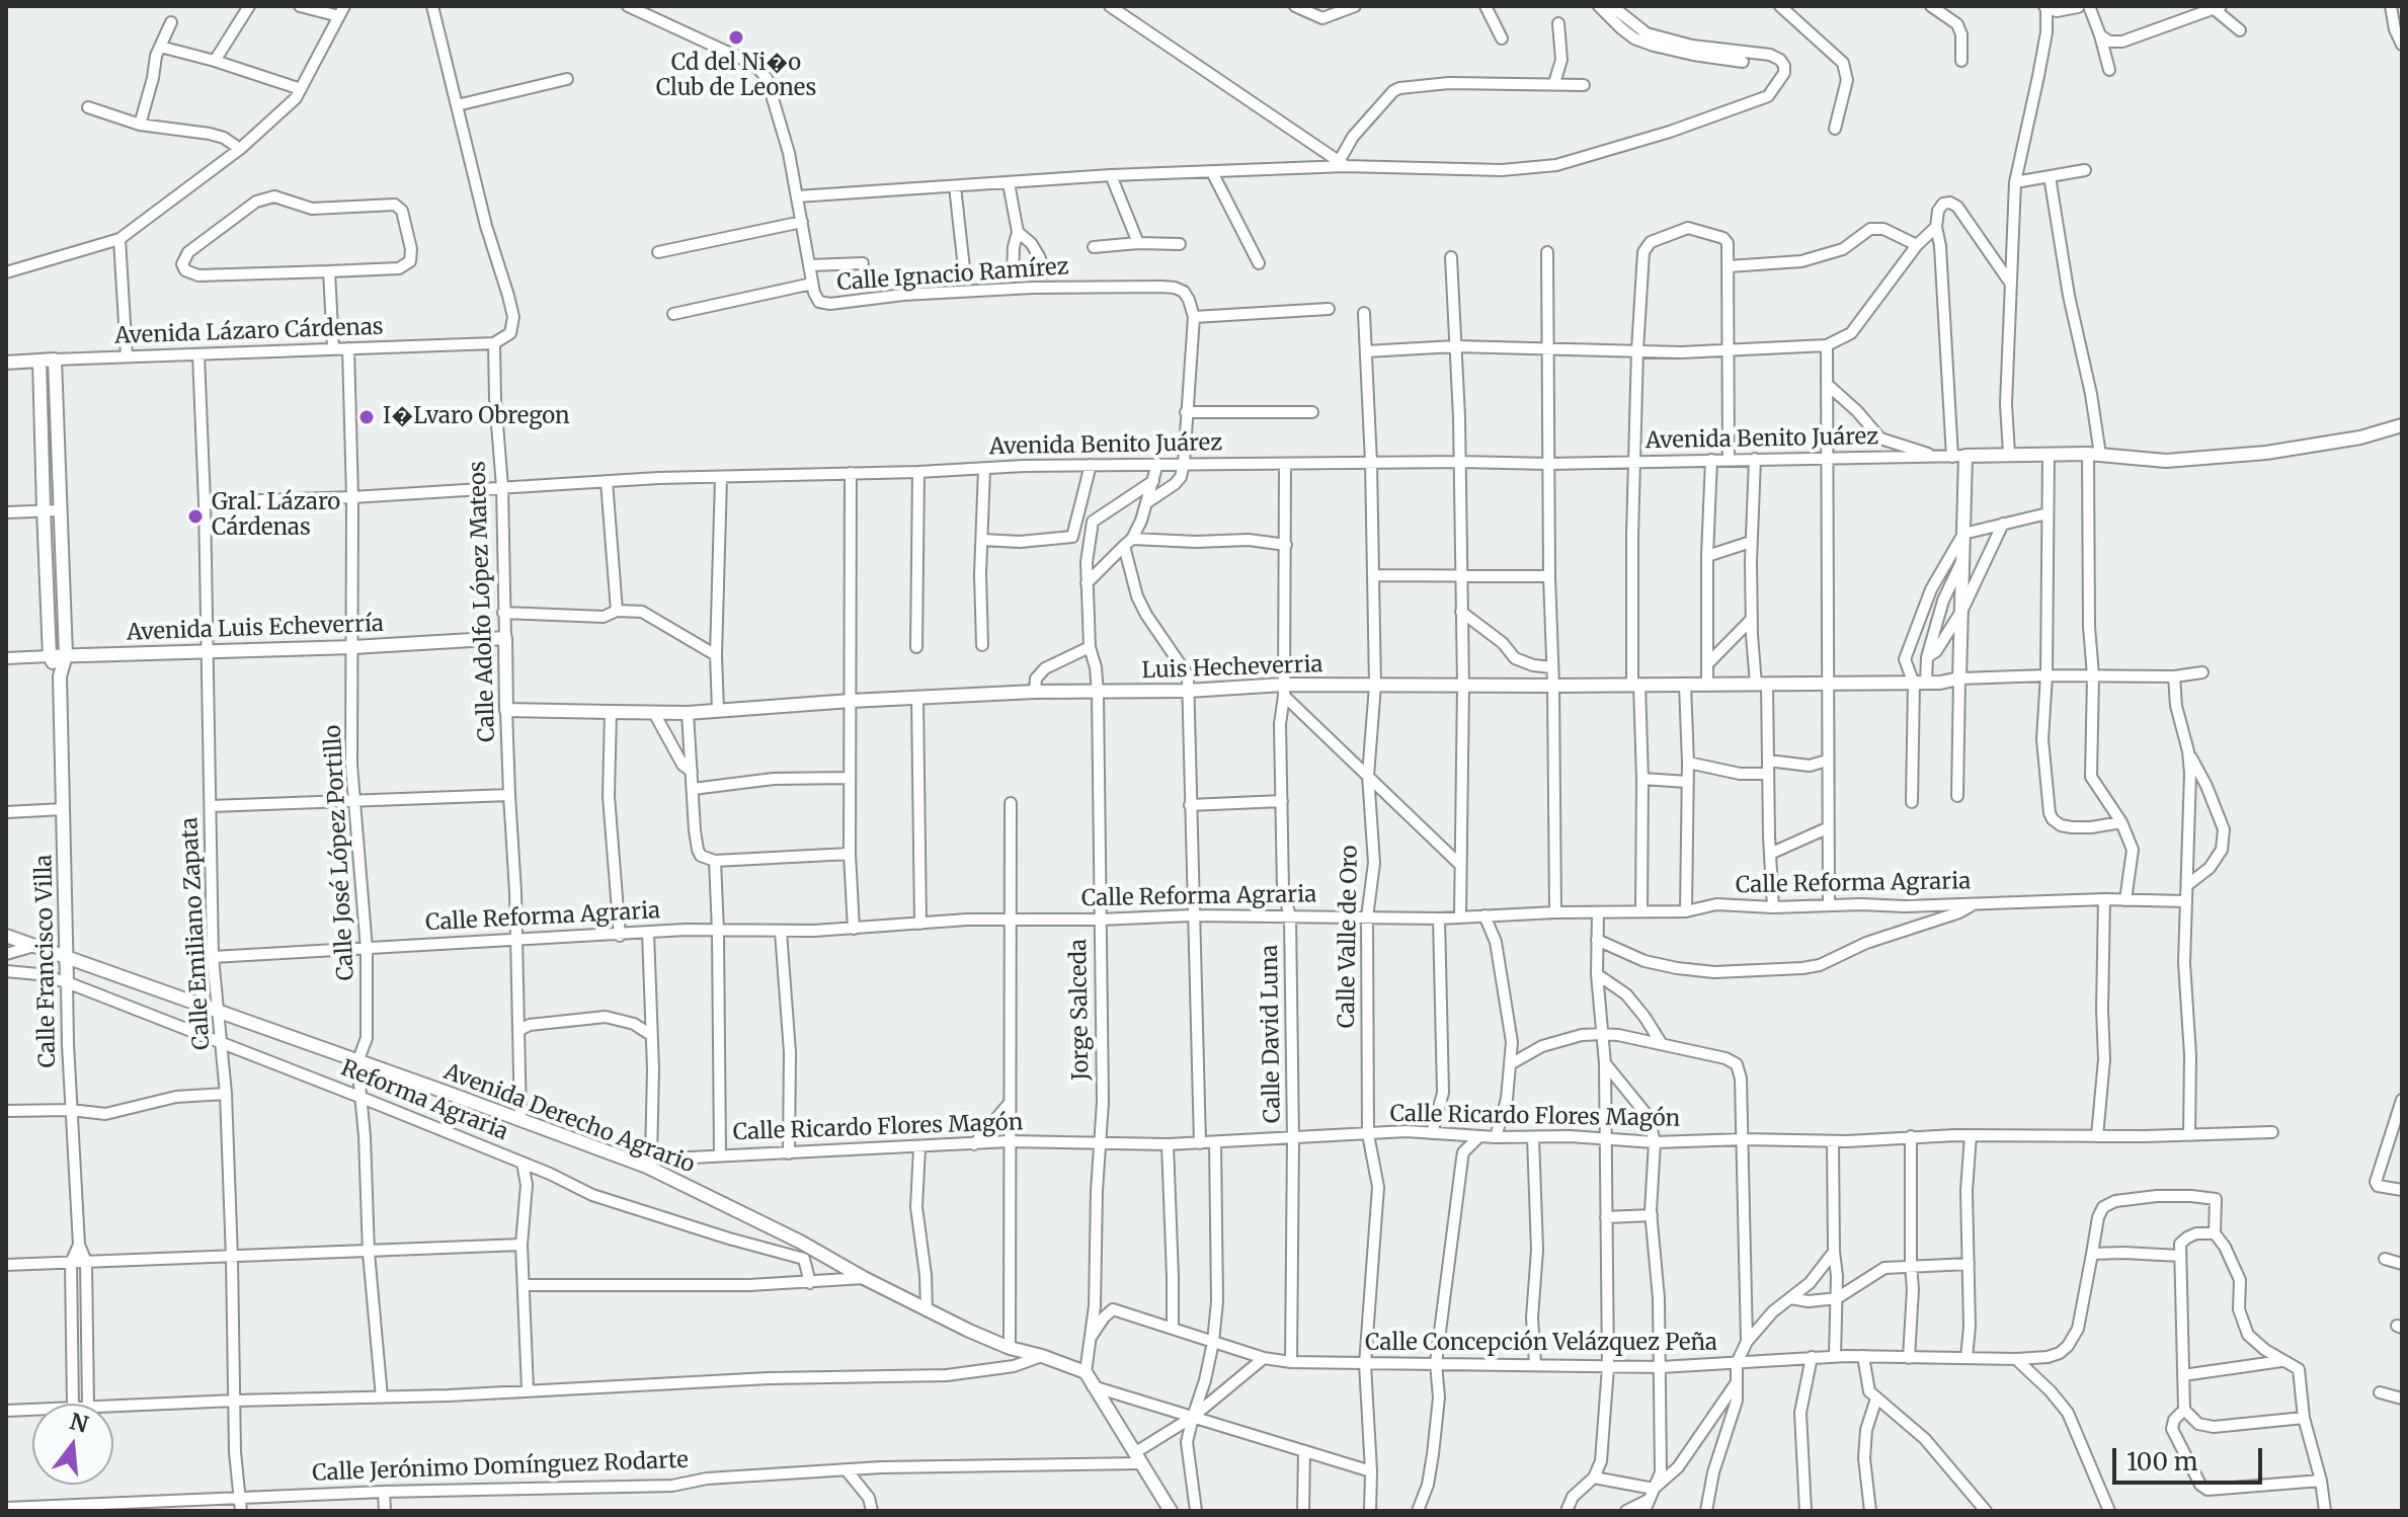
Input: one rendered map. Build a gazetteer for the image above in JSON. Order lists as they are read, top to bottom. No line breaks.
{"streets":{"street":["Calle Ignacio Ramírez","Avenida Lázaro Cárdenas","Avenida Benito Juárez","Calle Adolfo López Mateos","Avenida Luis Echeverría","Luis Hecheverria","Calle José López Portillo","Calle Reforma Agraria","Calle Emiliano Zapata","Calle Valle de Oro","Calle Francisco Villa","Jorge Salceda","Calle David Luna","Reforma Agraria","Calle Ricardo Flores Magón","Avenida Derecho Agrario","Calle Concepción Velázquez Peña","Calle Jerónimo Domínguez Rodarte"]},"crossings":[["Avenida Lázaro Cárdenas","Calle Adolfo López Mateos"],["Avenida Lázaro Cárdenas","Calle José López Portillo"],["Avenida Lázaro Cárdenas","Calle Emiliano Zapata"],["Avenida Lázaro Cárdenas","Calle Francisco Villa"],["Avenida Benito Juárez","Calle Adolfo López Mateos"],["Avenida Benito Juárez","Calle José López Portillo"],["Avenida Benito Juárez","Calle Emiliano Zapata"],["Avenida Benito Juárez","Calle Valle de Oro"],["Avenida Benito Juárez","Calle David Luna"],["Calle Adolfo López Mateos","Avenida Luis Echeverría"],["Calle Adolfo López Mateos","Luis Hecheverria"],["Calle Adolfo López Mateos","Calle Reforma Agraria"],["Calle Adolfo López Mateos","Avenida Derecho Agrario"],["Avenida Luis Echeverría","Calle José López Portillo"],["Avenida Luis Echeverría","Calle Emiliano Zapata"],["Avenida Luis Echeverría","Calle Francisco Villa"],["Luis Hecheverria","Calle Valle de Oro"],["Luis Hecheverria","Jorge Salceda"],["Luis Hecheverria","Calle David Luna"],["Calle José López Portillo","Calle Reforma Agraria"],["Calle José López Portillo","Reforma Agraria"],["Calle José López Portillo","Avenida Derecho Agrario"],["Calle Reforma Agraria","Calle Emiliano Zapata"],["Calle Reforma Agraria","Calle Valle de Oro"],["Calle Reforma Agraria","Jorge Salceda"],["Calle Reforma Agraria","Calle David Luna"],["Calle Emiliano Zapata","Reforma Agraria"],["Calle Emiliano Zapata","Avenida Derecho Agrario"],["Calle Emiliano Zapata","Calle Jerónimo Domínguez Rodarte"],["Calle Valle de Oro","Calle Ricardo Flores Magón"],["Calle Valle de Oro","Calle Concepción Velázquez Peña"],["Calle Francisco Villa","Reforma Agraria"],["Calle Francisco Villa","Avenida Derecho Agrario"],["Jorge Salceda","Calle Ricardo Flores Magón"],["Jorge Salceda","Avenida Derecho Agrario"],["Jorge Salceda","Calle Concepción Velázquez Peña"],["Calle David Luna","Calle Ricardo Flores Magón"],["Calle David Luna","Calle Concepción Velázquez Peña"],["Calle Ricardo Flores Magón","Avenida Derecho Agrario"]],"places":["Cd del Ni�o Club de Leones","I�Lvaro Obregon","Gral. Lázaro Cárdenas"],"scale_bar":"100 m","north":"top"}
